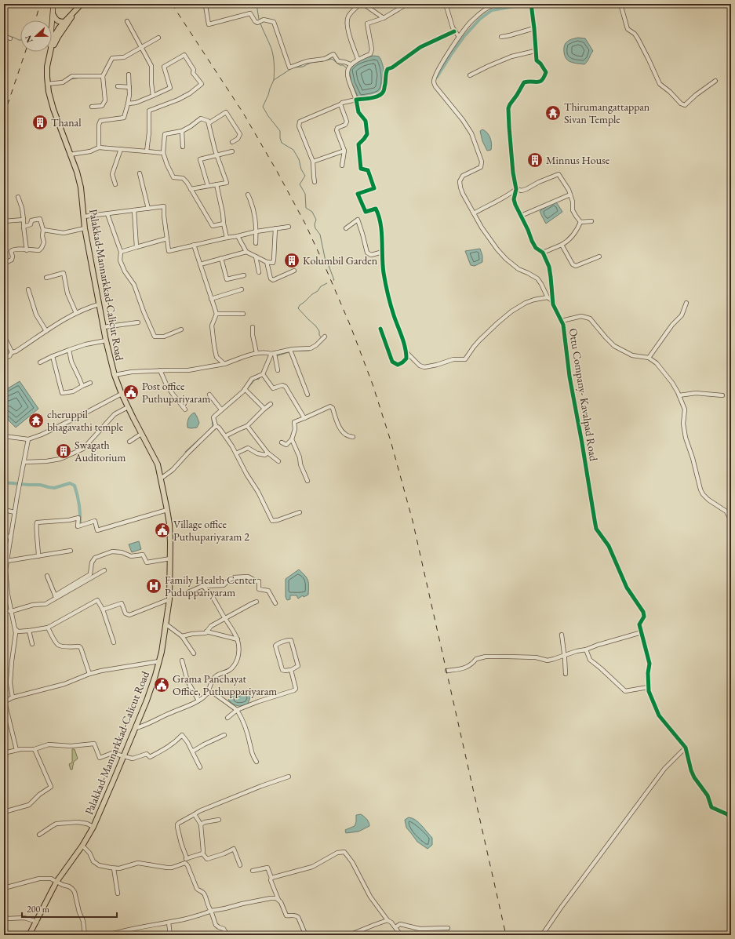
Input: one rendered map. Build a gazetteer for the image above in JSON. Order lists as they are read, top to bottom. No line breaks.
{"streets":{"highway":["Palakkad-Mannarkkad-Calicut Road"],"street":["Ottu Company- Kavalpad Road"]},"places":{"temple":["Thirumangattappan Sivan Temple","cheruppil bhagavathi temple"],"building":["Thanal","Minnus House","Kolumbil Garden","Swagath Auditorium"],"public building":["Post office Puthupariyaram","Village office Puthupariyaram 2","Grama Panchayat Office, Puthuppariyaram"],"hospital":["Family Health Center Puduppariyaram"]},"scale_bar":"200 m","north":"left"}
